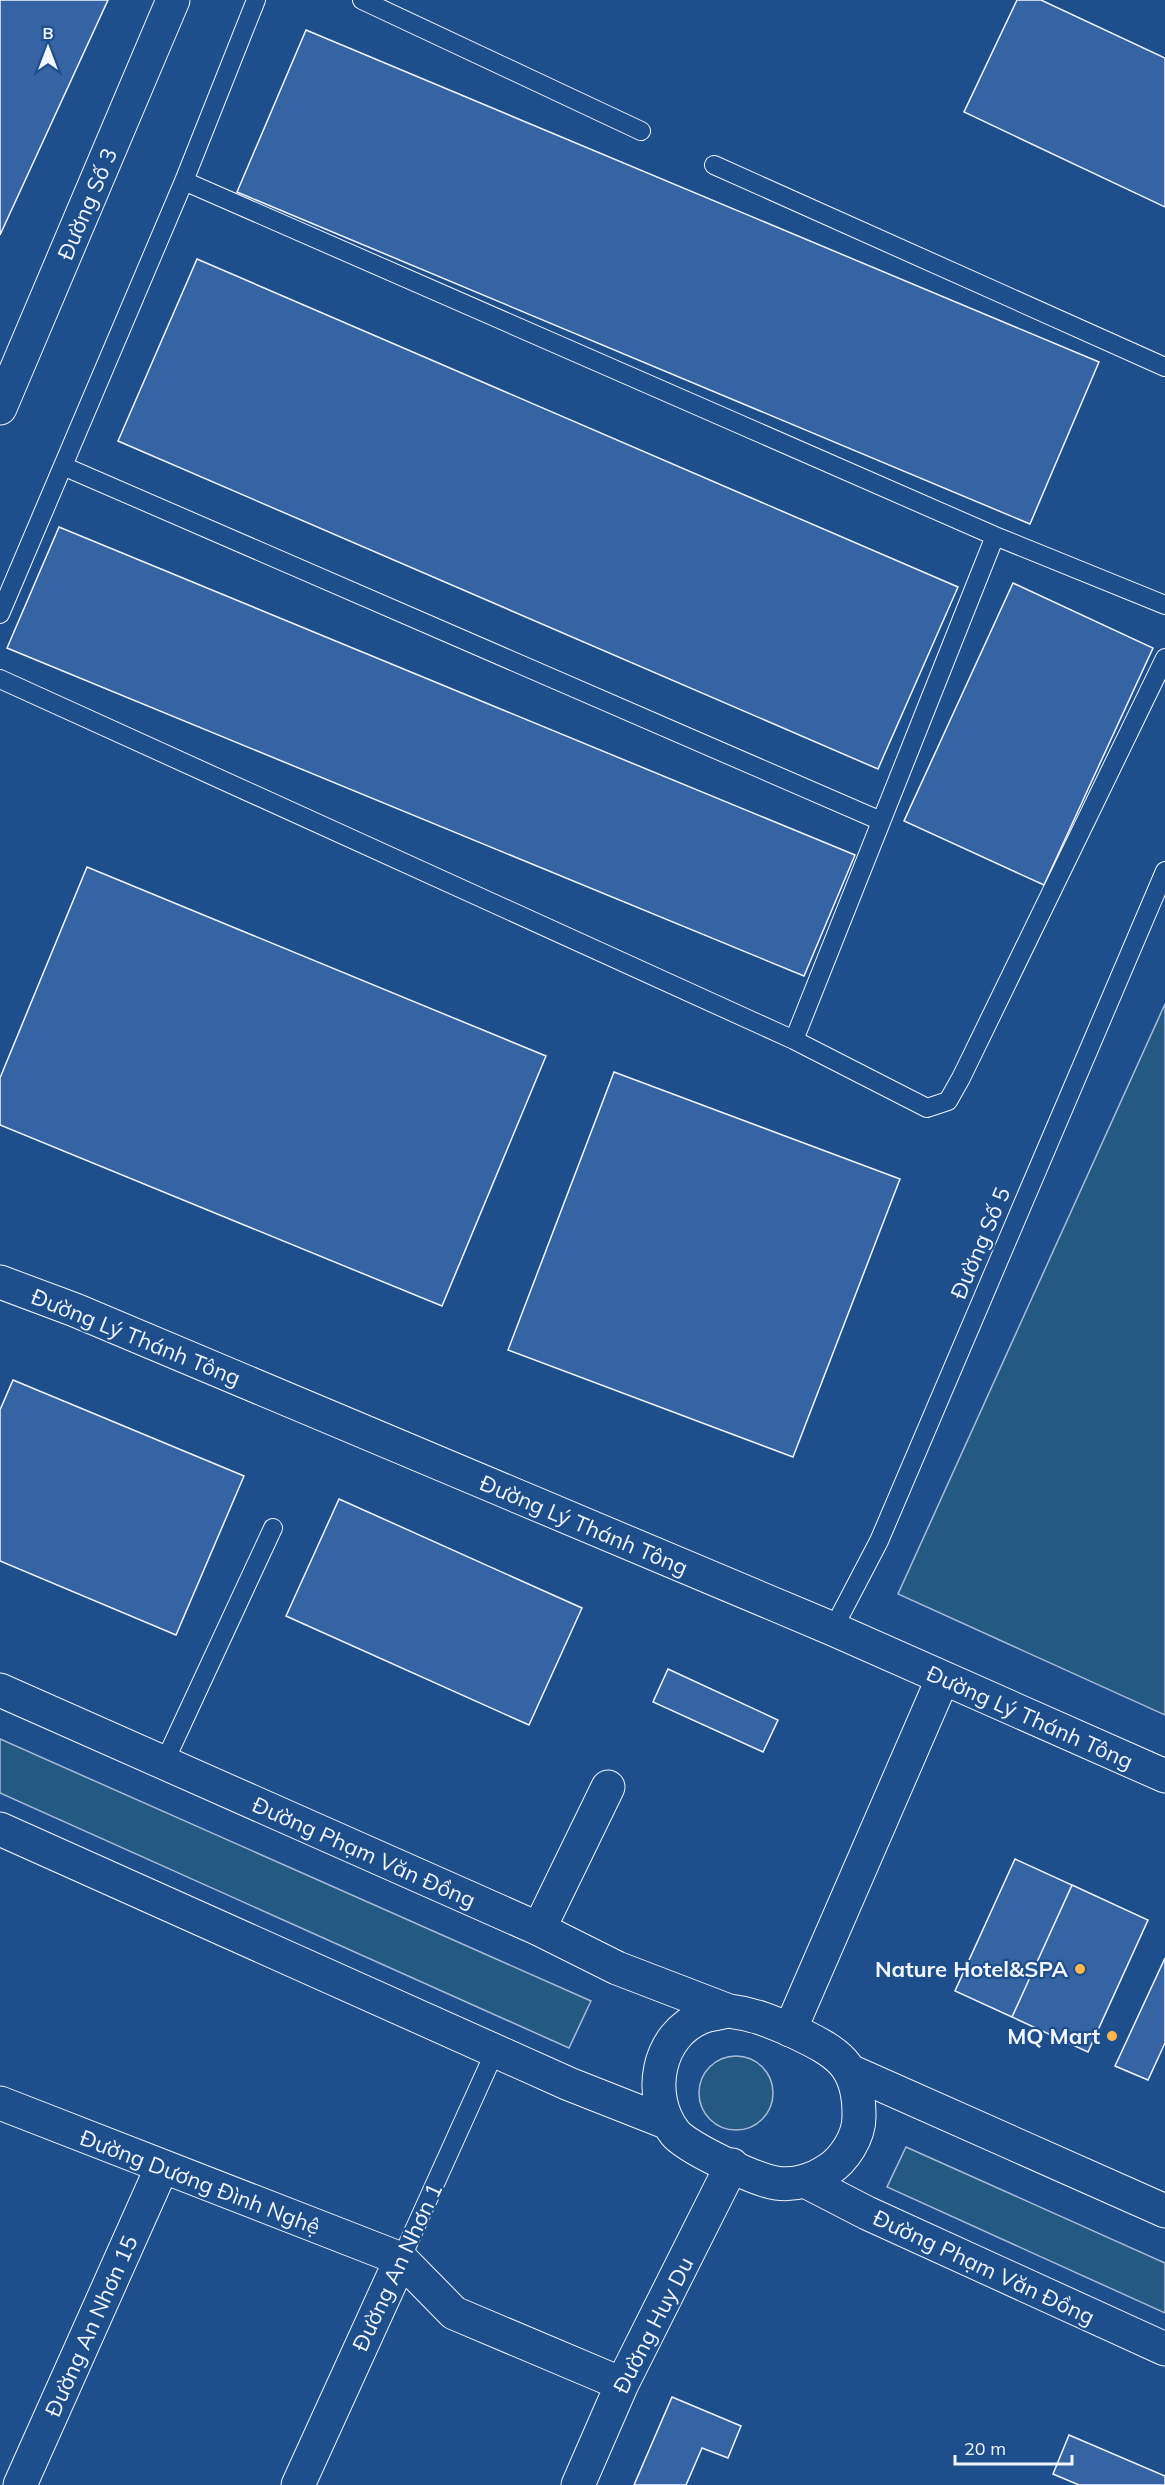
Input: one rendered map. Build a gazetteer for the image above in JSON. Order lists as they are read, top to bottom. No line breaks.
{"streets":{"street":["Đường Số 3","Đường Lý Thánh Tông","Đường Phạm Văn Đồng","Đường Dương Đình Nghệ","Đường An Nhơn 1","Đường Huy Du","Đường An Nhơn 15"],"lane":["Đường Số 5"]},"crossings":[["Đường Số 5","Đường Lý Thánh Tông"],["Đường Phạm Văn Đồng","Đường Huy Du"],["Đường Dương Đình Nghệ","Đường An Nhơn 1"],["Đường Dương Đình Nghệ","Đường An Nhơn 15"]],"places":["Nature Hotel&SPA","MQ Mart"],"scale_bar":"20 m","north":"top"}
